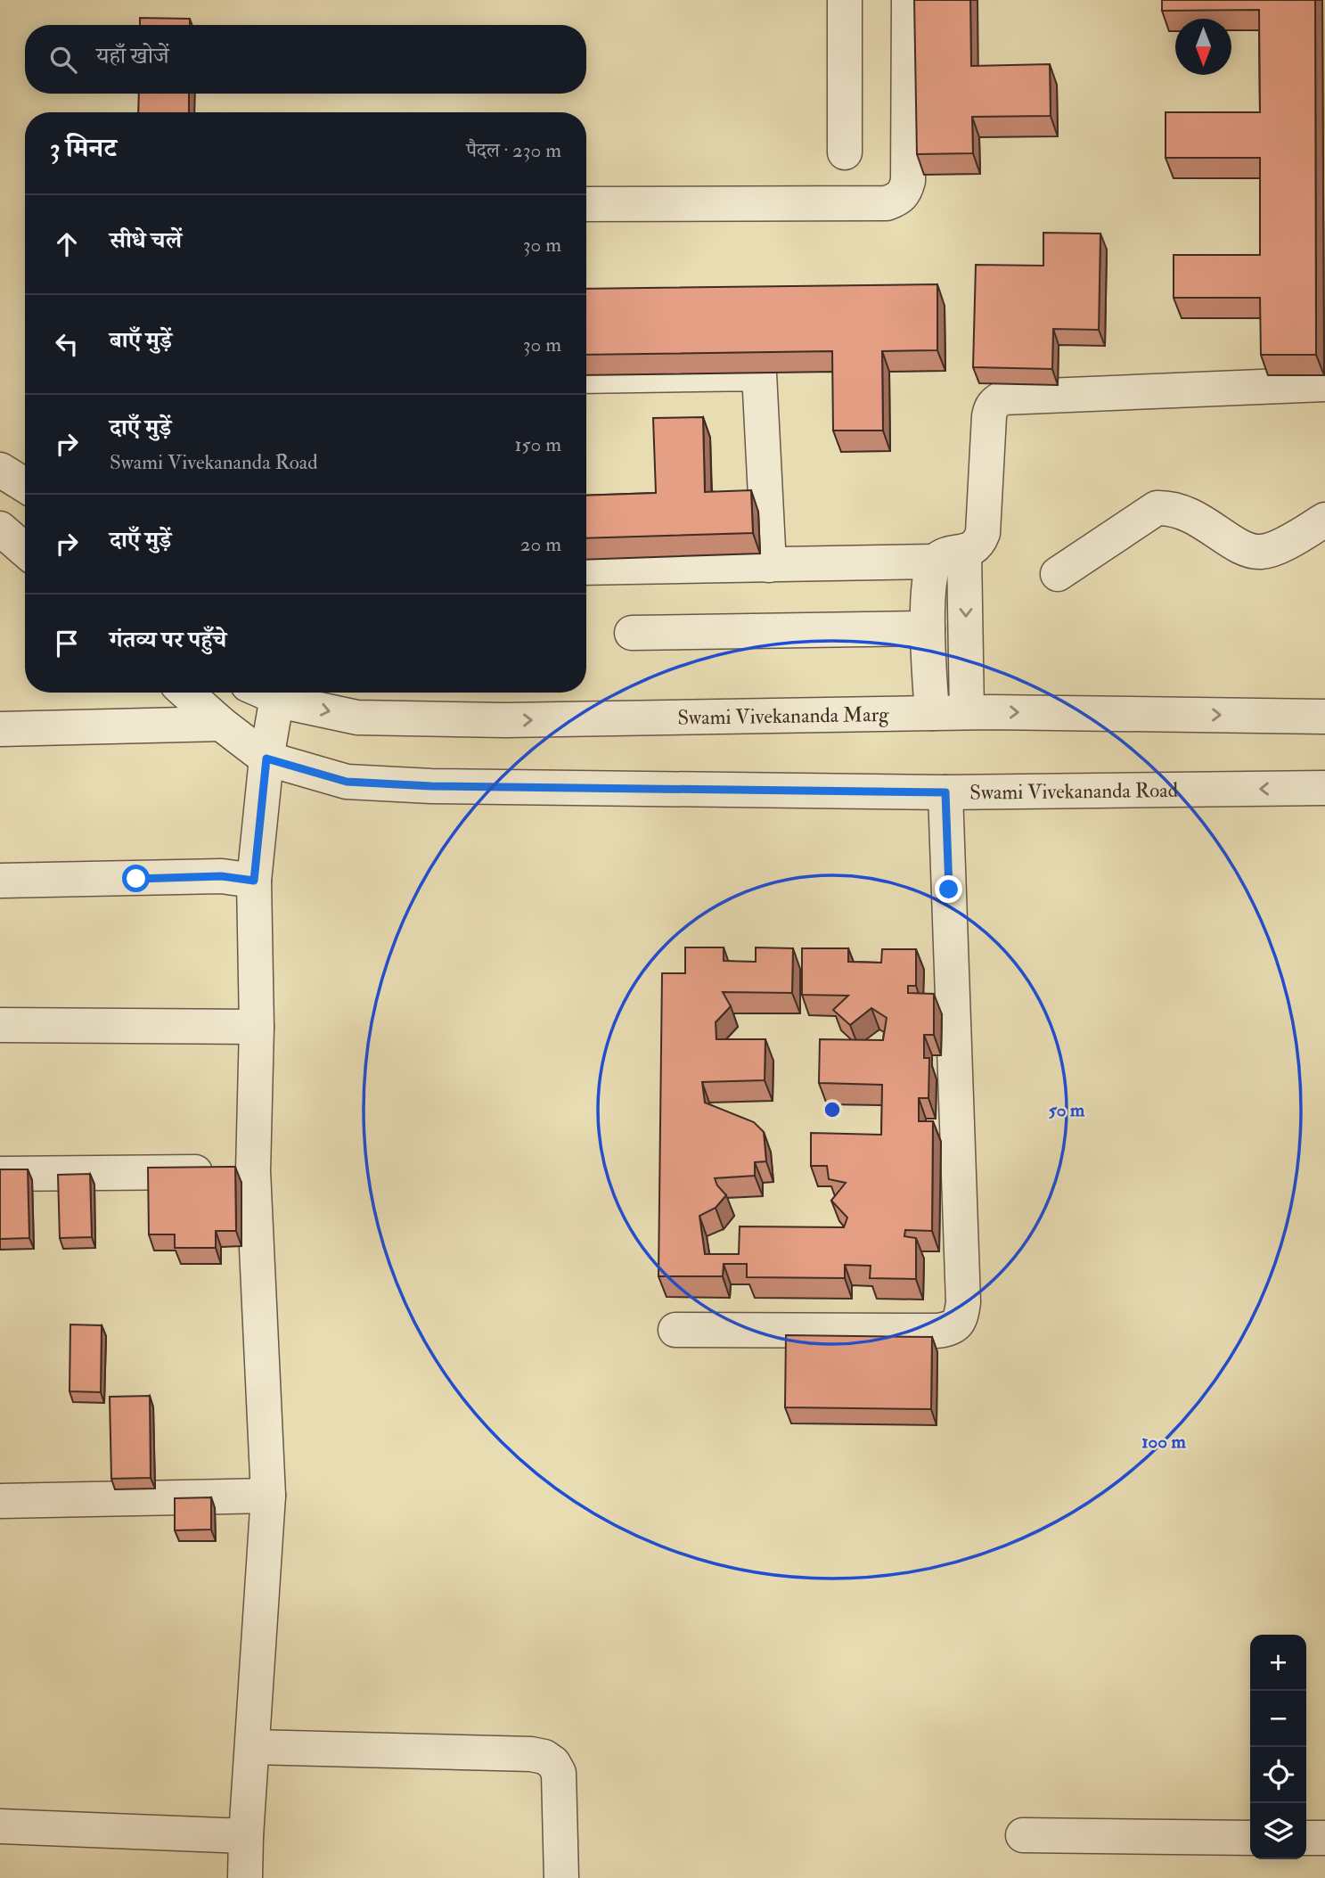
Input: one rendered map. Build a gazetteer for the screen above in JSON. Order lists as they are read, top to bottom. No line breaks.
{"streets":{"street":["Swami Vivekananda Marg","Swami Vivekananda Road"]},"north":"bottom","page":{"search":"यहाँ खोजें","heading":["3 मिनट","पैदल · 230 m"],"list":[["सीधे चलें","30 m"],["बाएँ मुड़ें","30 m"],["दाएँ मुड़ें","Swami Vivekananda Road","150 m"],["दाएँ मुड़ें","20 m"],"गंतव्य पर पहुँचे"],"map_buttons":["+","−"]},"rings":["50 m","100 m"]}
